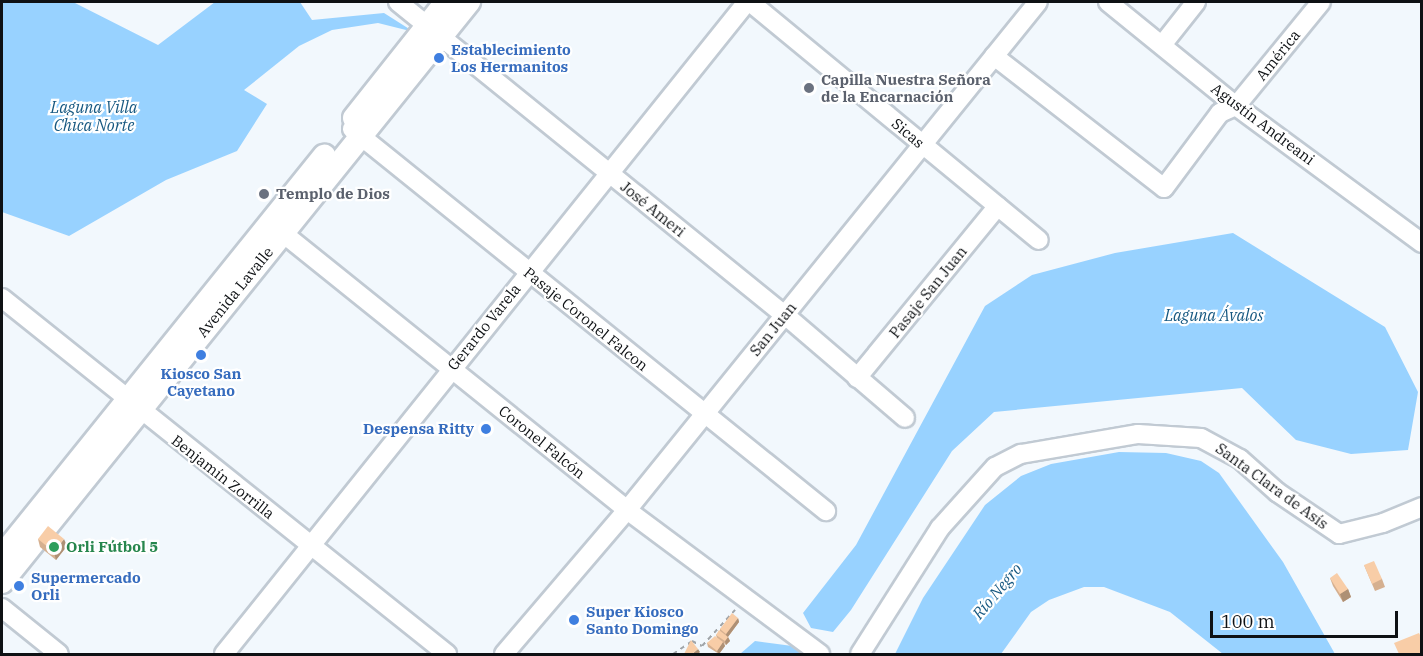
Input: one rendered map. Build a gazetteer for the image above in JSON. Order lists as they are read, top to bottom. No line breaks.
{"streets":{"main road":["Avenida Lavalle"],"street":["América","Agustín Andreani","Sicas","José Ameri","Pasaje San Juan","Pasaje Coronel Falcon","Gerardo Varela","San Juan","Coronel Falcón","Benjamín Zorrilla","Santa Clara de Asís"]},"crossings":[["América","Agustín Andreani"],["América","San Juan"],["Sicas","Pasaje San Juan"],["Sicas","Gerardo Varela"],["Sicas","San Juan"],["José Ameri","Avenida Lavalle"],["José Ameri","Pasaje San Juan"],["José Ameri","Gerardo Varela"],["José Ameri","San Juan"],["Avenida Lavalle","Pasaje Coronel Falcon"],["Avenida Lavalle","Coronel Falcón"],["Avenida Lavalle","Benjamín Zorrilla"],["Pasaje Coronel Falcon","Gerardo Varela"],["Pasaje Coronel Falcon","San Juan"],["Gerardo Varela","Coronel Falcón"],["Gerardo Varela","Benjamín Zorrilla"],["San Juan","Coronel Falcón"]],"water":["Laguna Villa Chica Norte","Laguna Ávalos","Río Negro"],"places":["Establecimiento Los Hermanitos","Capilla Nuestra Señora de la Encarnación","Templo de Dios","Kiosco San Cayetano","Despensa Ritty","Orli Fútbol 5","Supermercado Orli","Super Kiosco Santo Domingo"],"scale_bar":"100 m"}
